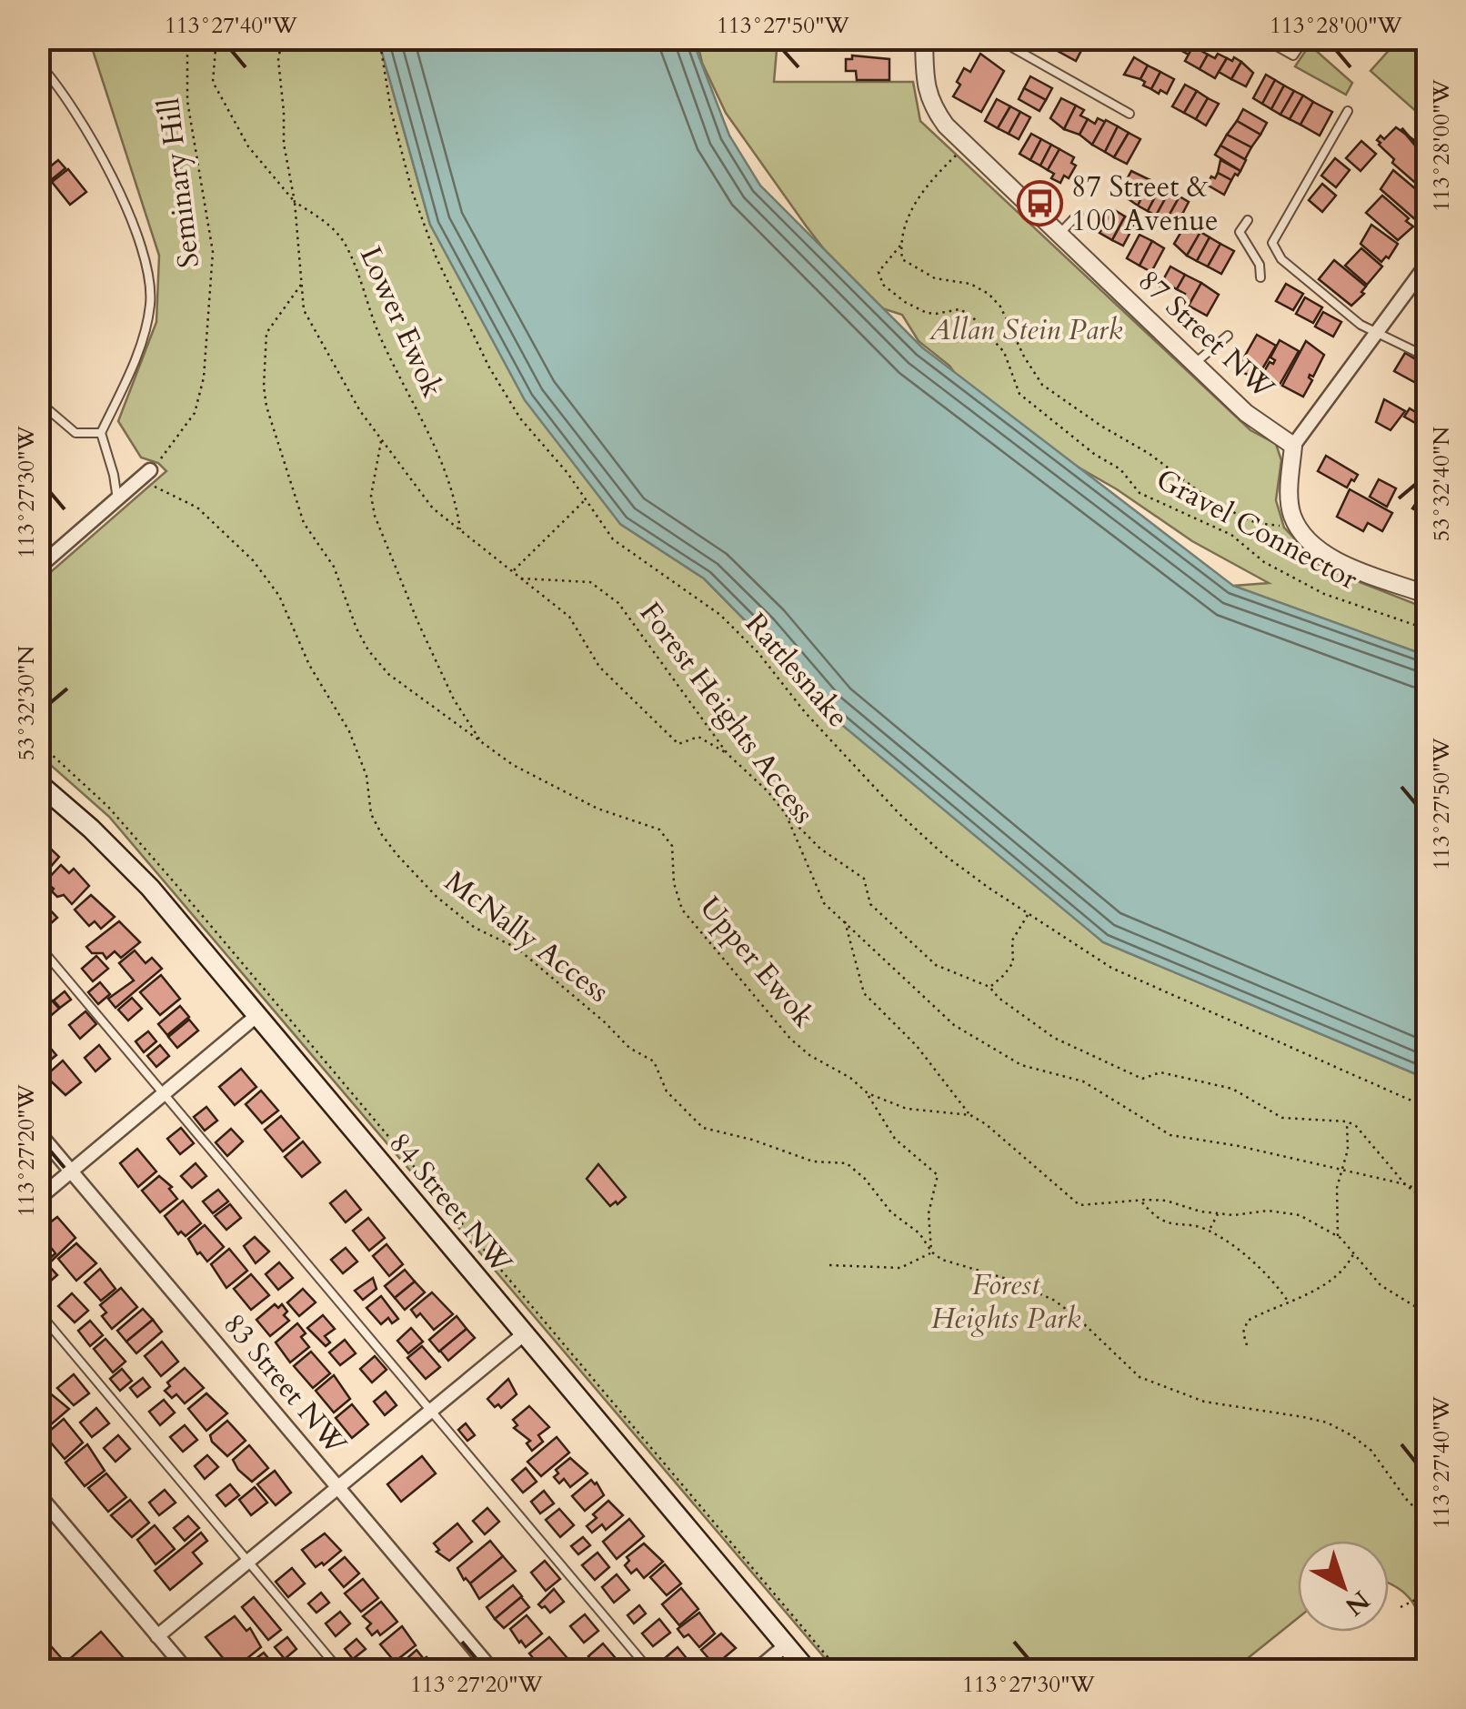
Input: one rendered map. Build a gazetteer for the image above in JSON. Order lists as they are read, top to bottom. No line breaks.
{"streets":{"main road":["84 Street NW"],"street":["87 Street NW","83 Street NW"],"path":["Seminary Hill","Lower Ewok","Gravel Connector","Rattlesnake","Forest Heights Access","McNally Access","Upper Ewok"]},"crossings":[["Seminary Hill","McNally Access"]],"parks":["Allan Stein Park","Forest Heights Park"],"places":{"bus stop":["87 Street & 100 Avenue"]},"north":"bottom right","coordinates":["113°27'40\"W","113°27'50\"W","113°28'00\"W","53°32'40\"N","113°27'30\"W","53°32'30\"N","113°27'20\"W"]}
